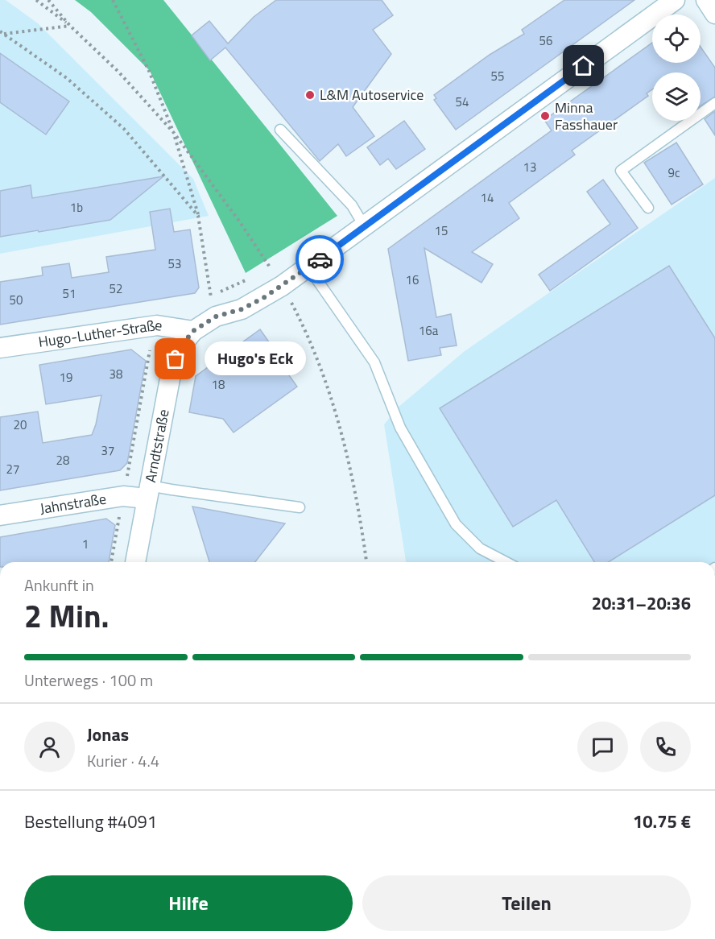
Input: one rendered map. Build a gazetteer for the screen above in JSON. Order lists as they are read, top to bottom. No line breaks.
{"streets":{"street":["Hugo-Luther-Straße","Arndtstraße","Jahnstraße"]},"crossings":[["Hugo-Luther-Straße","Arndtstraße"],["Arndtstraße","Jahnstraße"]],"places":["L&M Autoservice","Minna Fasshauer","Hugo's Eck"],"house_numbers":["56","55","54","13","9c","14","1b","15","53","16","52","51","50","16a","38","19","18","20","37","28","27","1"],"page":{"bubble":"Hugo's Eck","heading":["2 Min.","Ankunft in","20:31–20:36"],"panel":["Jonas","Kurier · 4.4","Bestellung #4091","10.75 €"],"bar":"Unterwegs · 100 m","buttons":["Hilfe","Teilen"]}}
